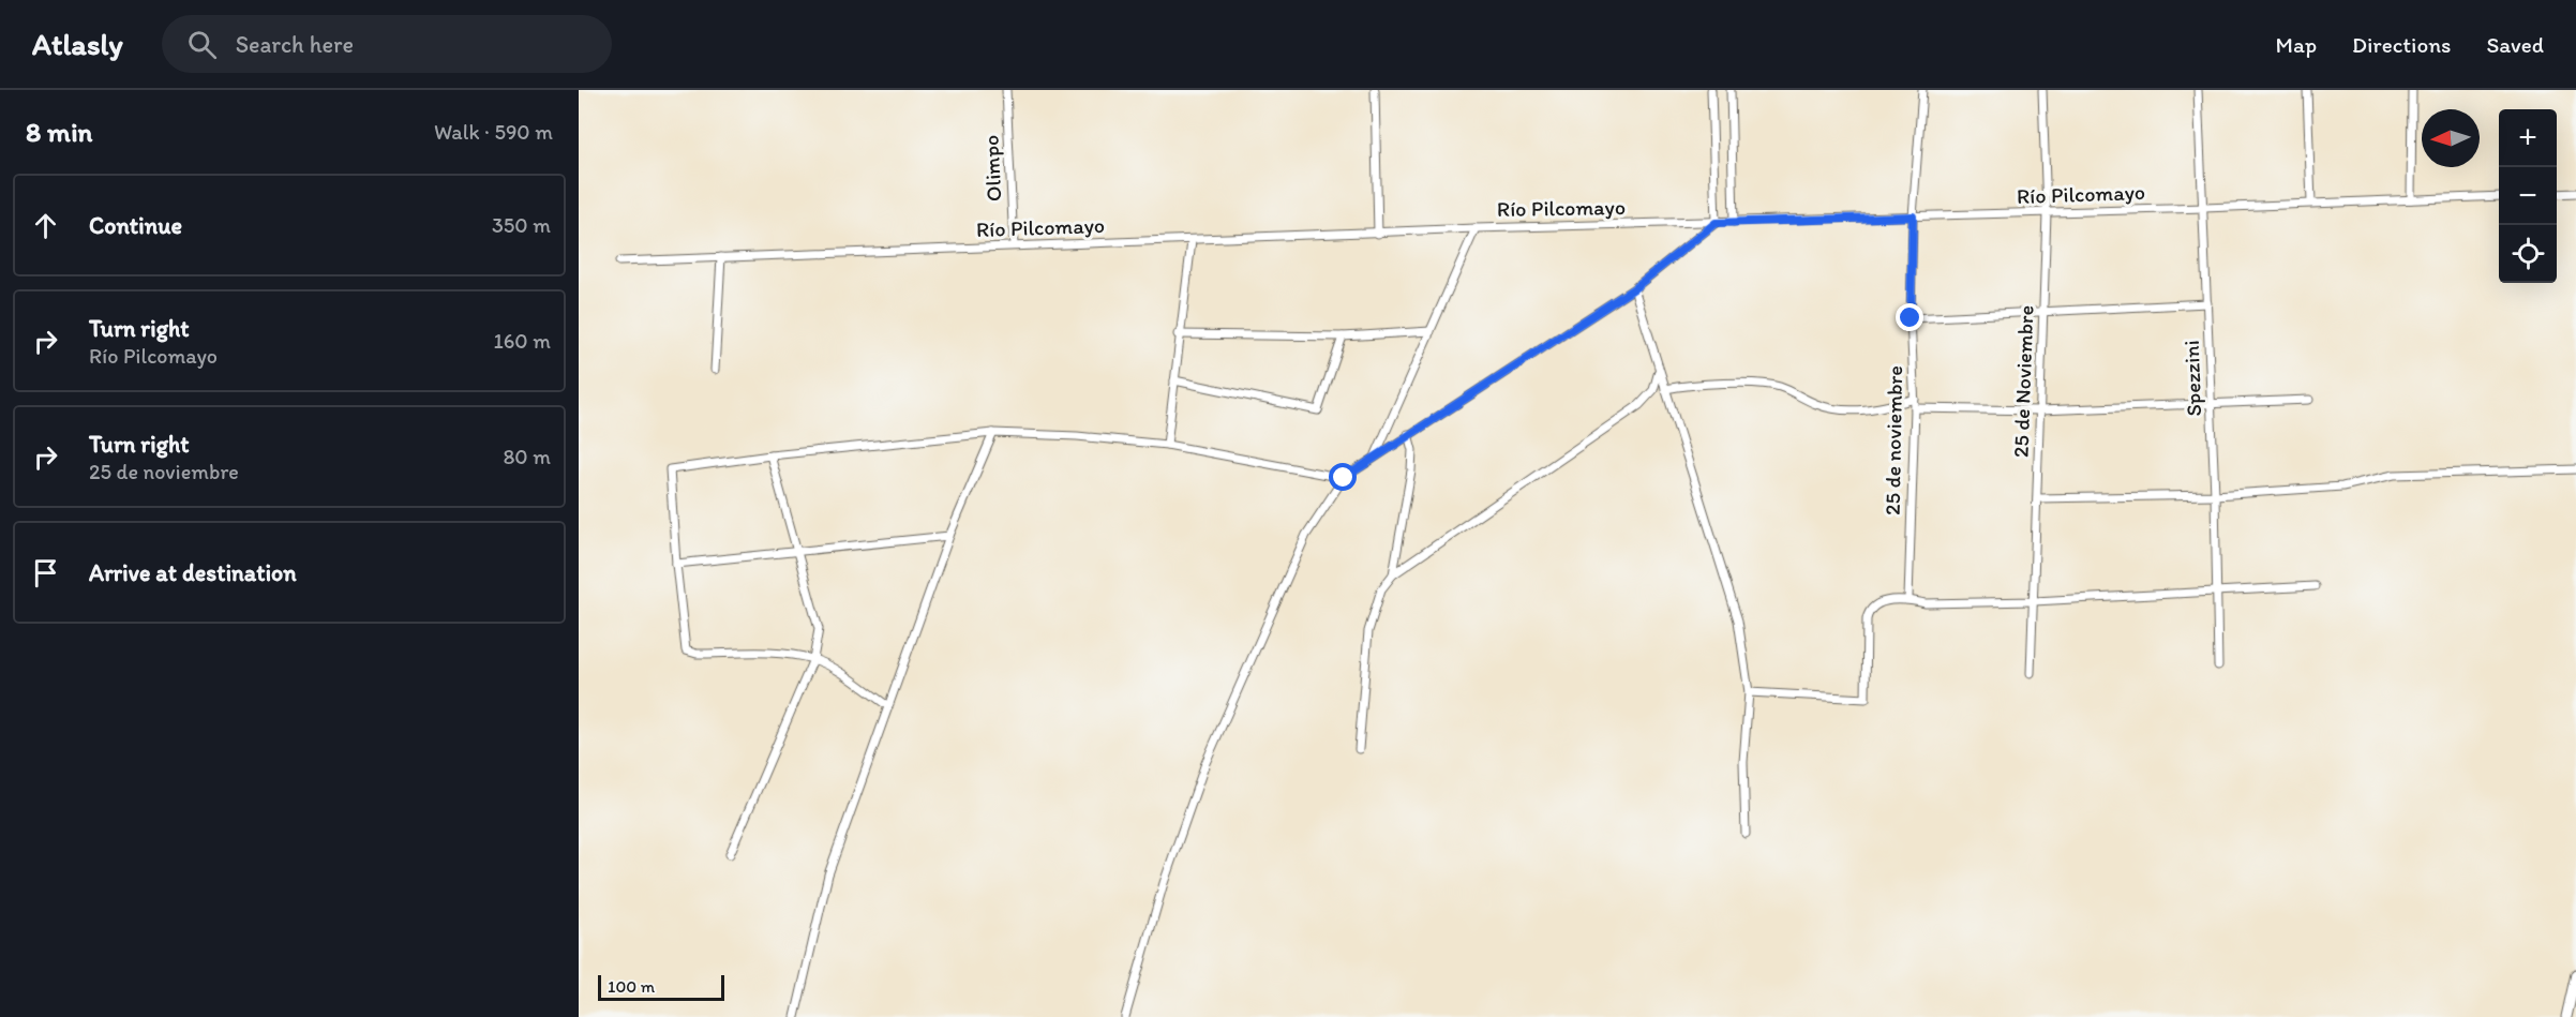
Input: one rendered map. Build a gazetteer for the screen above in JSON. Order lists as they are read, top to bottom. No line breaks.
{"streets":{"street":["Olimpo","Río Pilcomayo","Spezzini","25 de Noviembre","25 de noviembre"]},"crossings":[["Olimpo","Río Pilcomayo"],["Río Pilcomayo","Spezzini"],["Río Pilcomayo","25 de Noviembre"],["Río Pilcomayo","25 de noviembre"]],"scale_bar":"100 m","north":"left","page":{"header":"Atlasly","search":"Search here","nav":["Map","Directions","Saved"],"heading":["8 min","Walk · 590 m"],"map_buttons":["+","−"],"list":[["Continue","350 m"],["Turn right","Río Pilcomayo","160 m"],["Turn right","25 de noviembre","80 m"],"Arrive at destination"],"scale":"100 m"}}
